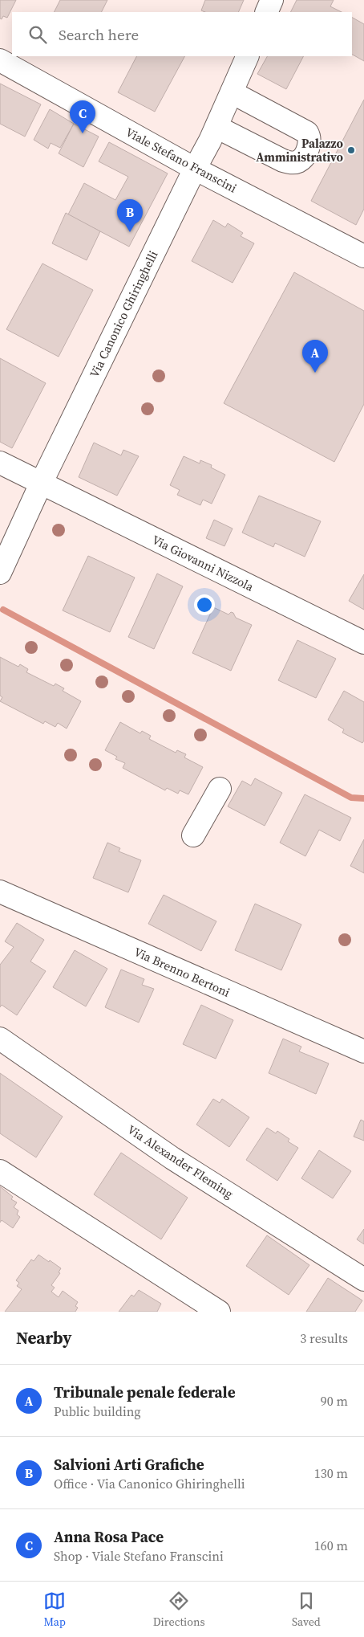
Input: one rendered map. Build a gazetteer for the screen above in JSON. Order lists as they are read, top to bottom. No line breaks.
{"streets":{"street":["Viale Stefano Franscini","Via Canonico Ghiringhelli","Via Giovanni Nizzola","Via Brenno Bertoni","Via Alexander Fleming"]},"crossings":[["Viale Stefano Franscini","Via Canonico Ghiringhelli"],["Via Canonico Ghiringhelli","Via Giovanni Nizzola"]],"places":["Palazzo Amministrativo"],"page":{"search":"Search here","pins":["C","B","A"],"heading":["Nearby","3 results"],"list":[{"mark":"A","name":"Tribunale penale federale","note":"Public building","value":"90 m"},{"mark":"B","name":"Salvioni Arti Grafiche","note":"Office · Via Canonico Ghiringhelli","value":"130 m"},{"mark":"C","name":"Anna Rosa Pace","note":"Shop · Viale Stefano Franscini","value":"160 m"}],"nav":["Map","Directions","Saved"]}}
